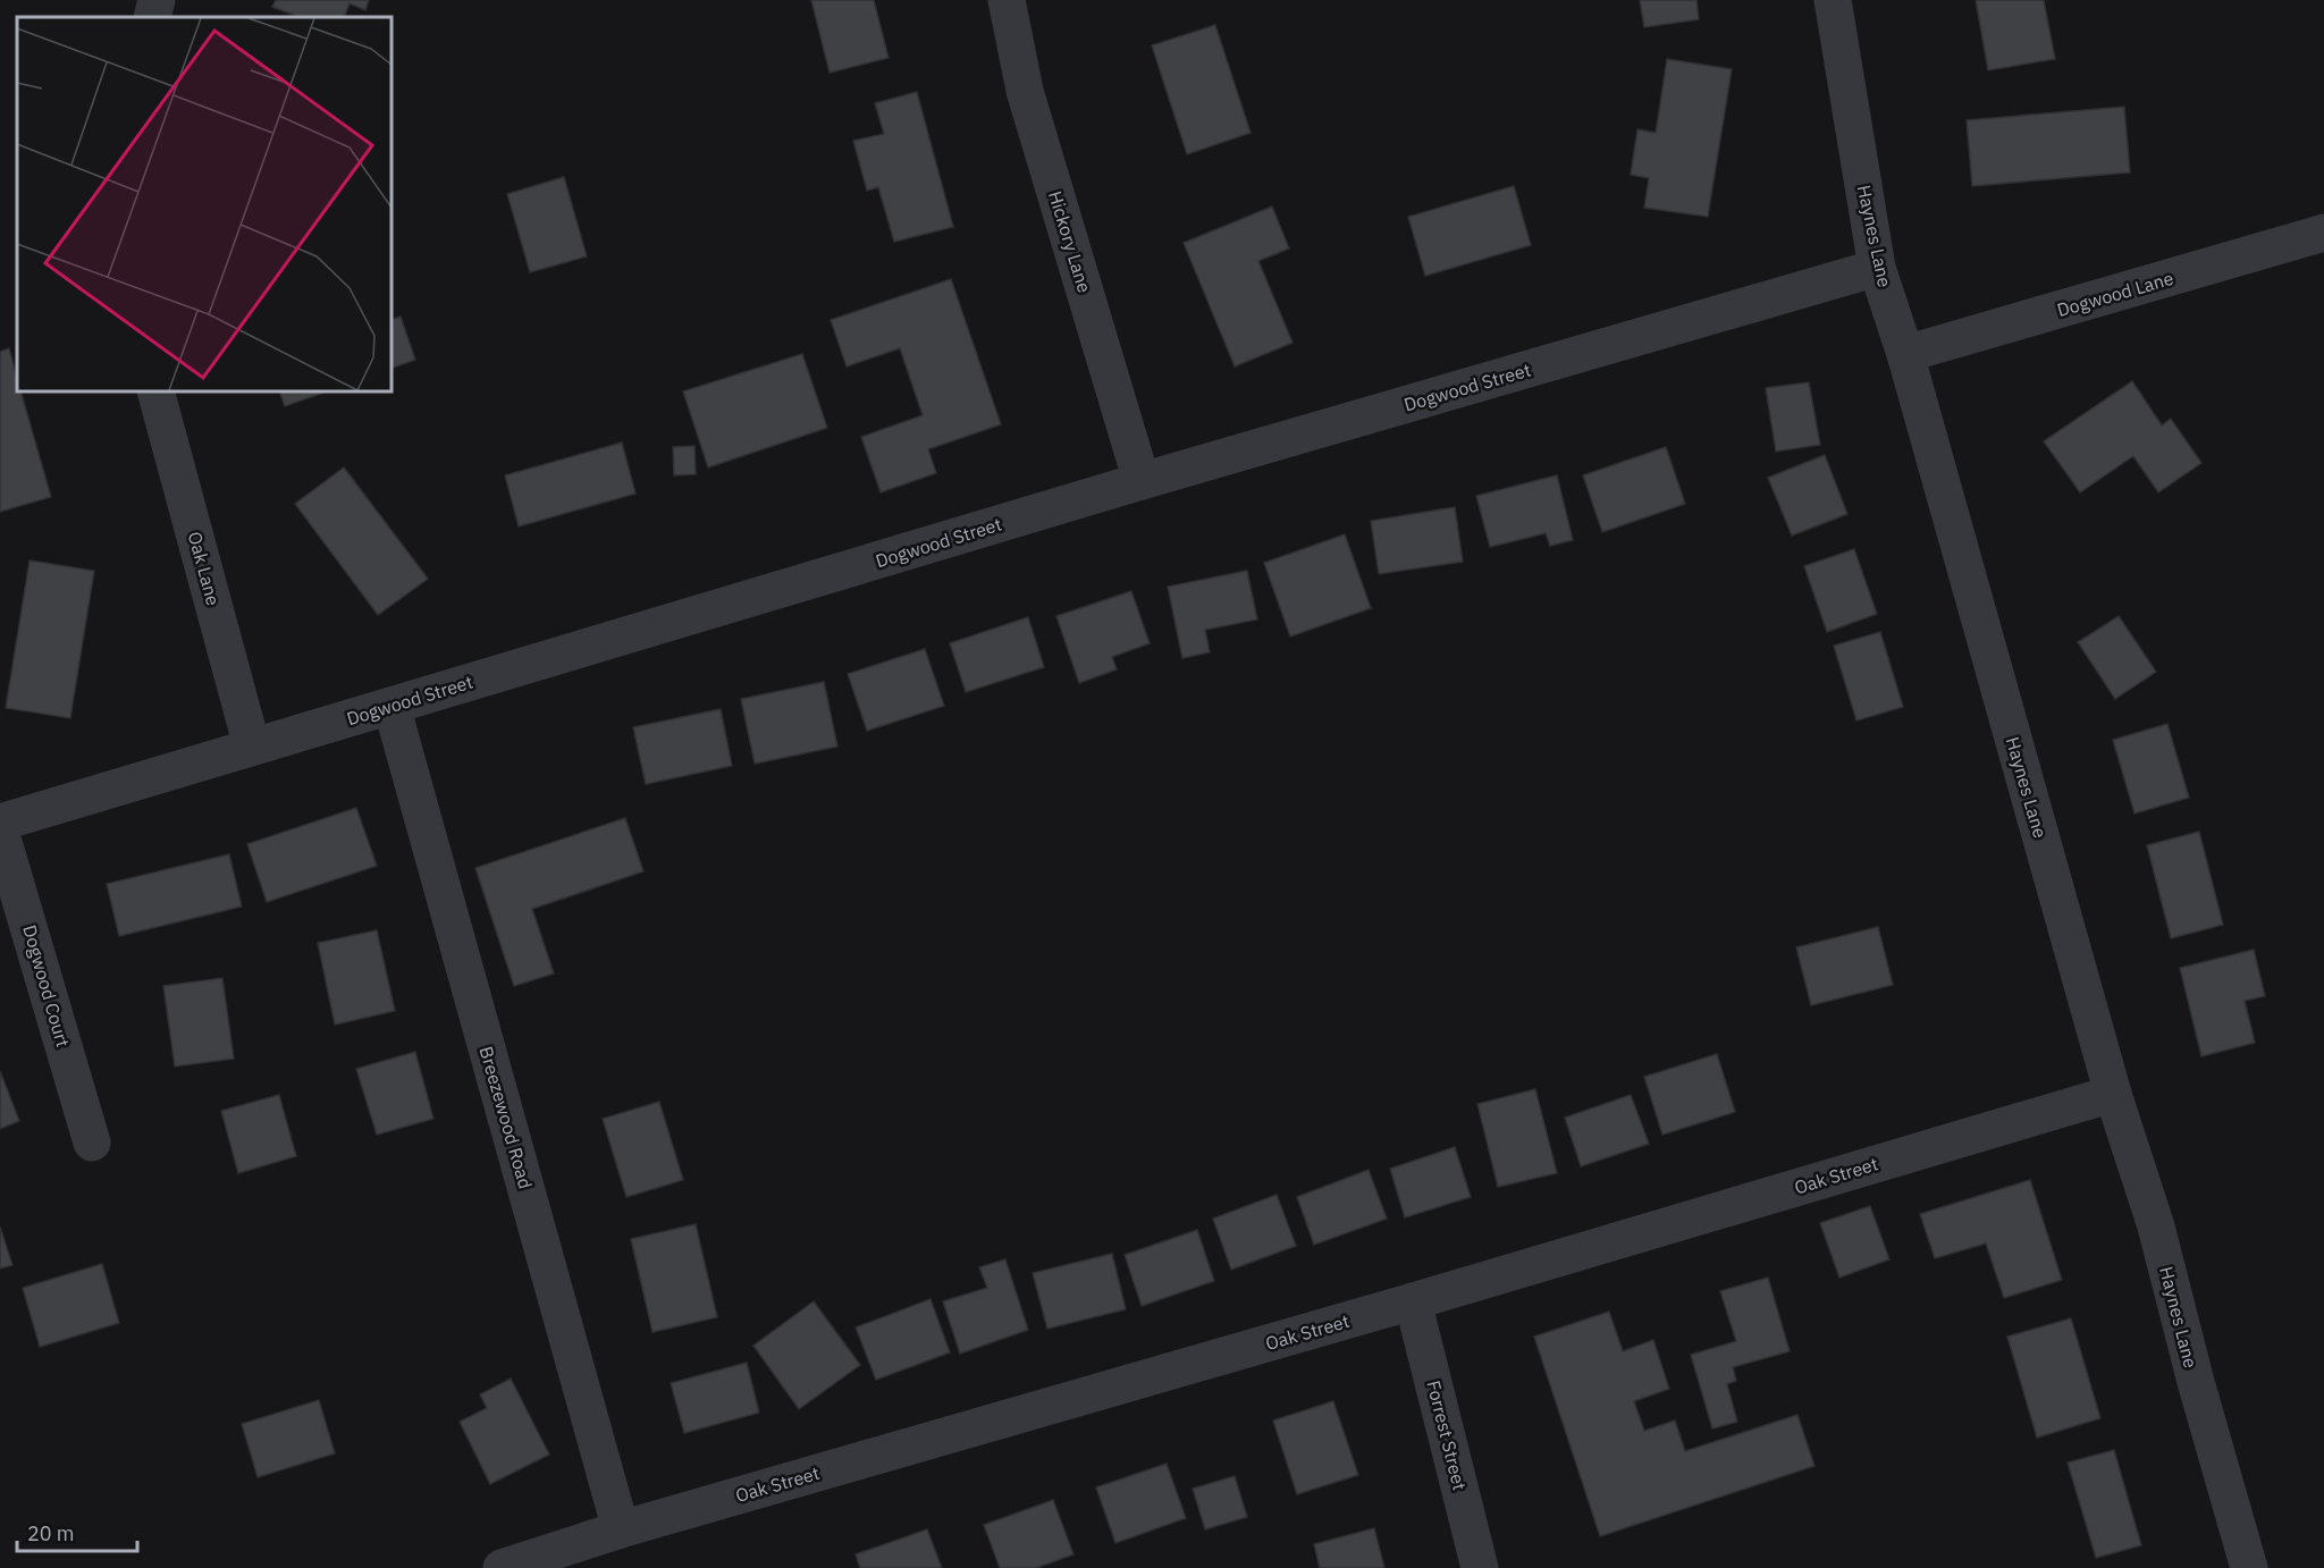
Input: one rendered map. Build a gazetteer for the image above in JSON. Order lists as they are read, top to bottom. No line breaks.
{"streets":{"street":["Haynes Lane","Hickory Lane","Dogwood Lane","Dogwood Street","Oak Lane","Dogwood Court","Breezewood Road","Oak Street","Forrest Street"]},"crossings":[["Haynes Lane","Dogwood Lane"],["Haynes Lane","Dogwood Street"],["Haynes Lane","Oak Street"],["Hickory Lane","Dogwood Street"],["Dogwood Street","Oak Lane"],["Dogwood Street","Breezewood Road"],["Breezewood Road","Oak Street"],["Oak Street","Forrest Street"]],"scale_bar":"20 m"}
